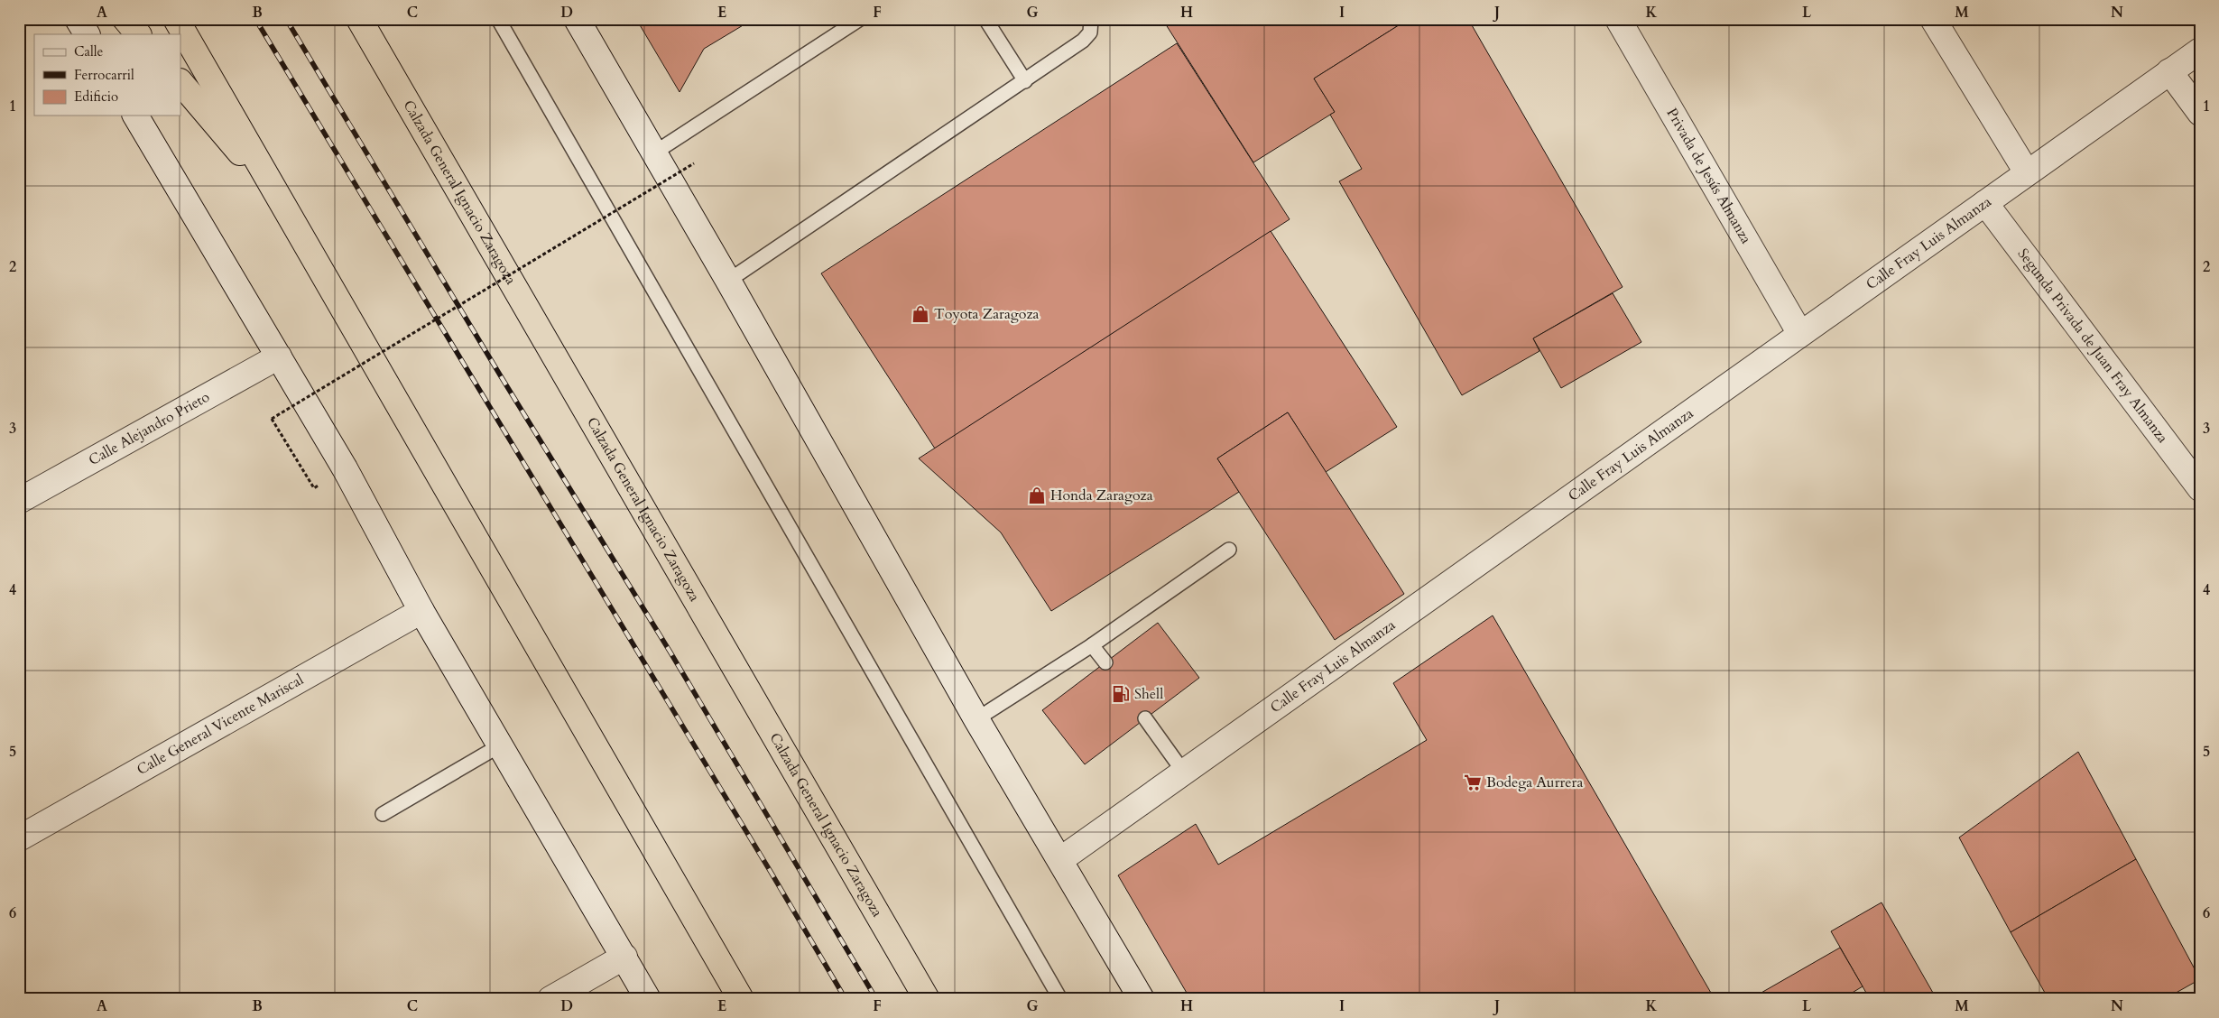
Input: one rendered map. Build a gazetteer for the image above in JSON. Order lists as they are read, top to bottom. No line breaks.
{"streets":{"highway":["Calzada General Ignacio Zaragoza"],"street":["Privada de Jesús Almanza","Calle Fray Luis Almanza","Segunda Privada de Juan Fray Almanza","Calle Alejandro Prieto","Calle General Vicente Mariscal"]},"crossings":[["Privada de Jesús Almanza","Calle Fray Luis Almanza"],["Calle Fray Luis Almanza","Segunda Privada de Juan Fray Almanza"]],"places":{"shop":["Toyota Zaragoza","Honda Zaragoza"],"fuel station":["Shell"],"supermarket":["Bodega Aurrera"]},"legend":["Calle","Ferrocarril","Edificio"],"grid":{"columns":["A","B","C","D","E","F","G","H","I","J","K","L","M","N"],"rows":["1","2","3","4","5","6"]}}
